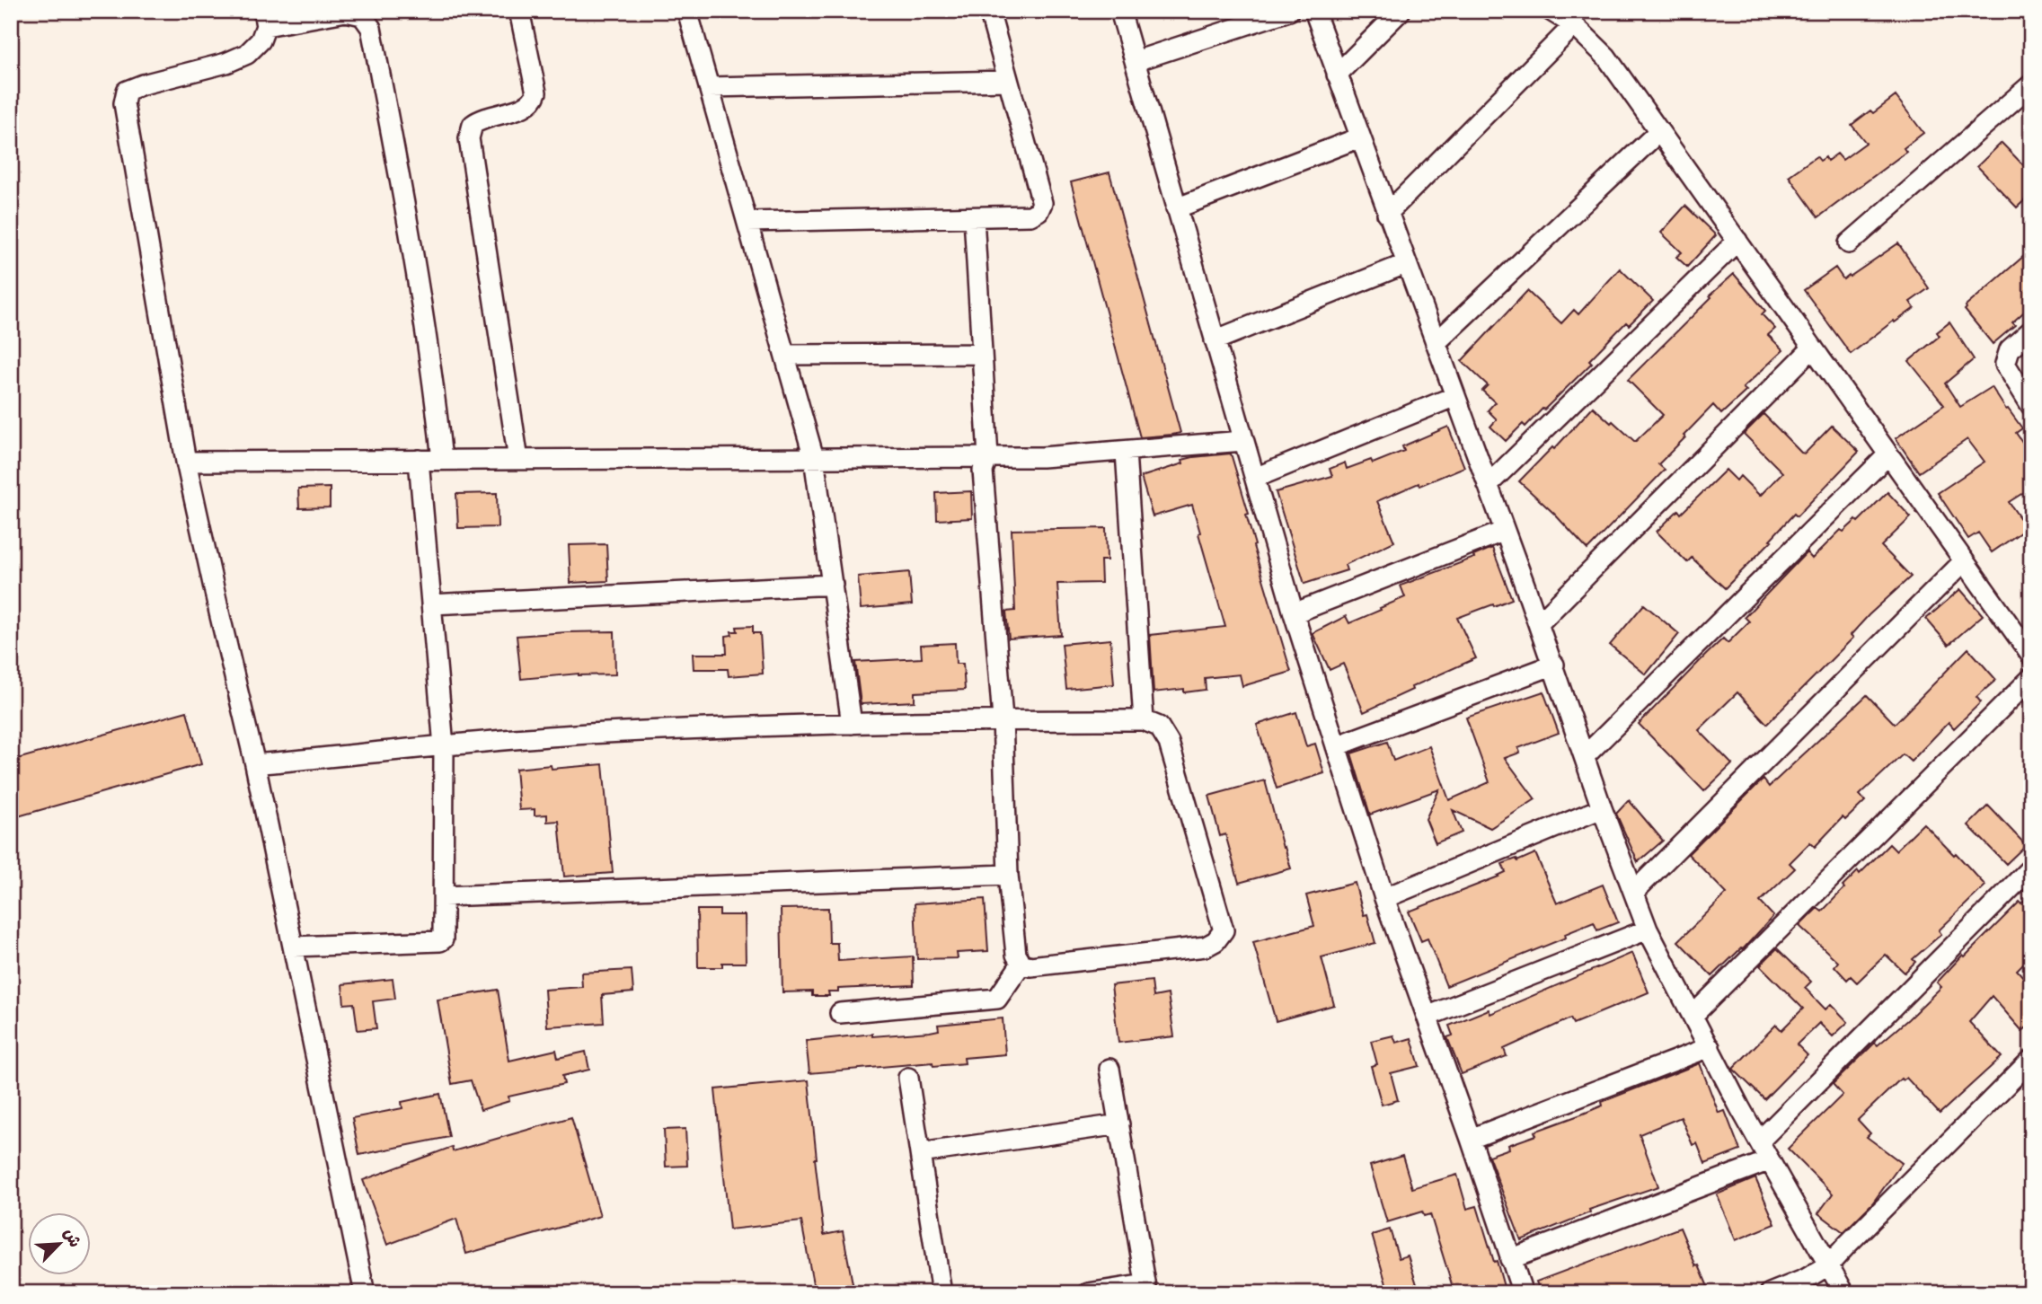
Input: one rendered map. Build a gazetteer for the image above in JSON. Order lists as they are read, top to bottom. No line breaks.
{"north":"top right"}
